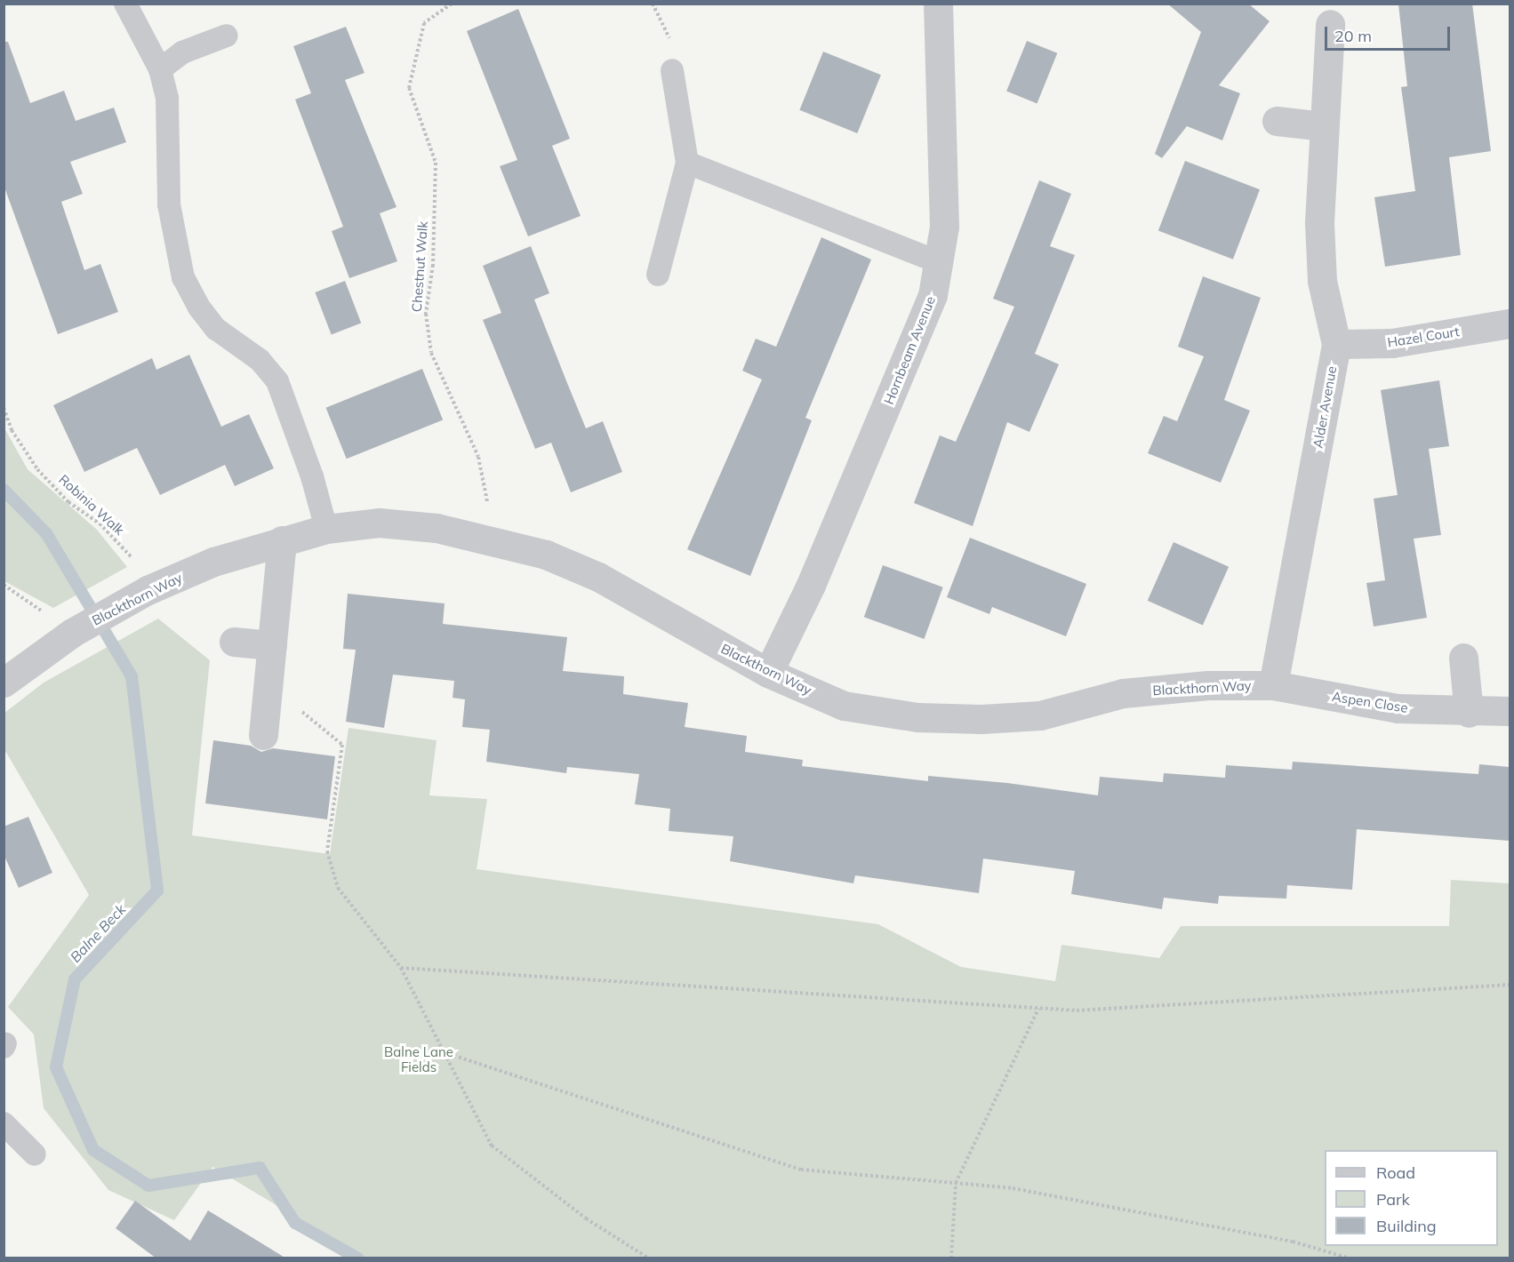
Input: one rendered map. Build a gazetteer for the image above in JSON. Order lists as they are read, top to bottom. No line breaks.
{"streets":{"street":["Hazel Court","Hornbeam Avenue","Alder Avenue","Blackthorn Way","Aspen Close"],"path":["Chestnut Walk","Robinia Walk"]},"crossings":[["Chestnut Walk","Blackthorn Way"],["Hazel Court","Alder Avenue"],["Hornbeam Avenue","Blackthorn Way"],["Alder Avenue","Blackthorn Way"],["Alder Avenue","Aspen Close"],["Robinia Walk","Blackthorn Way"],["Blackthorn Way","Aspen Close"]],"water":["Balne Beck"],"parks":["Balne Lane Fields"],"legend":["Road","Park","Building"],"scale_bar":"20 m"}
